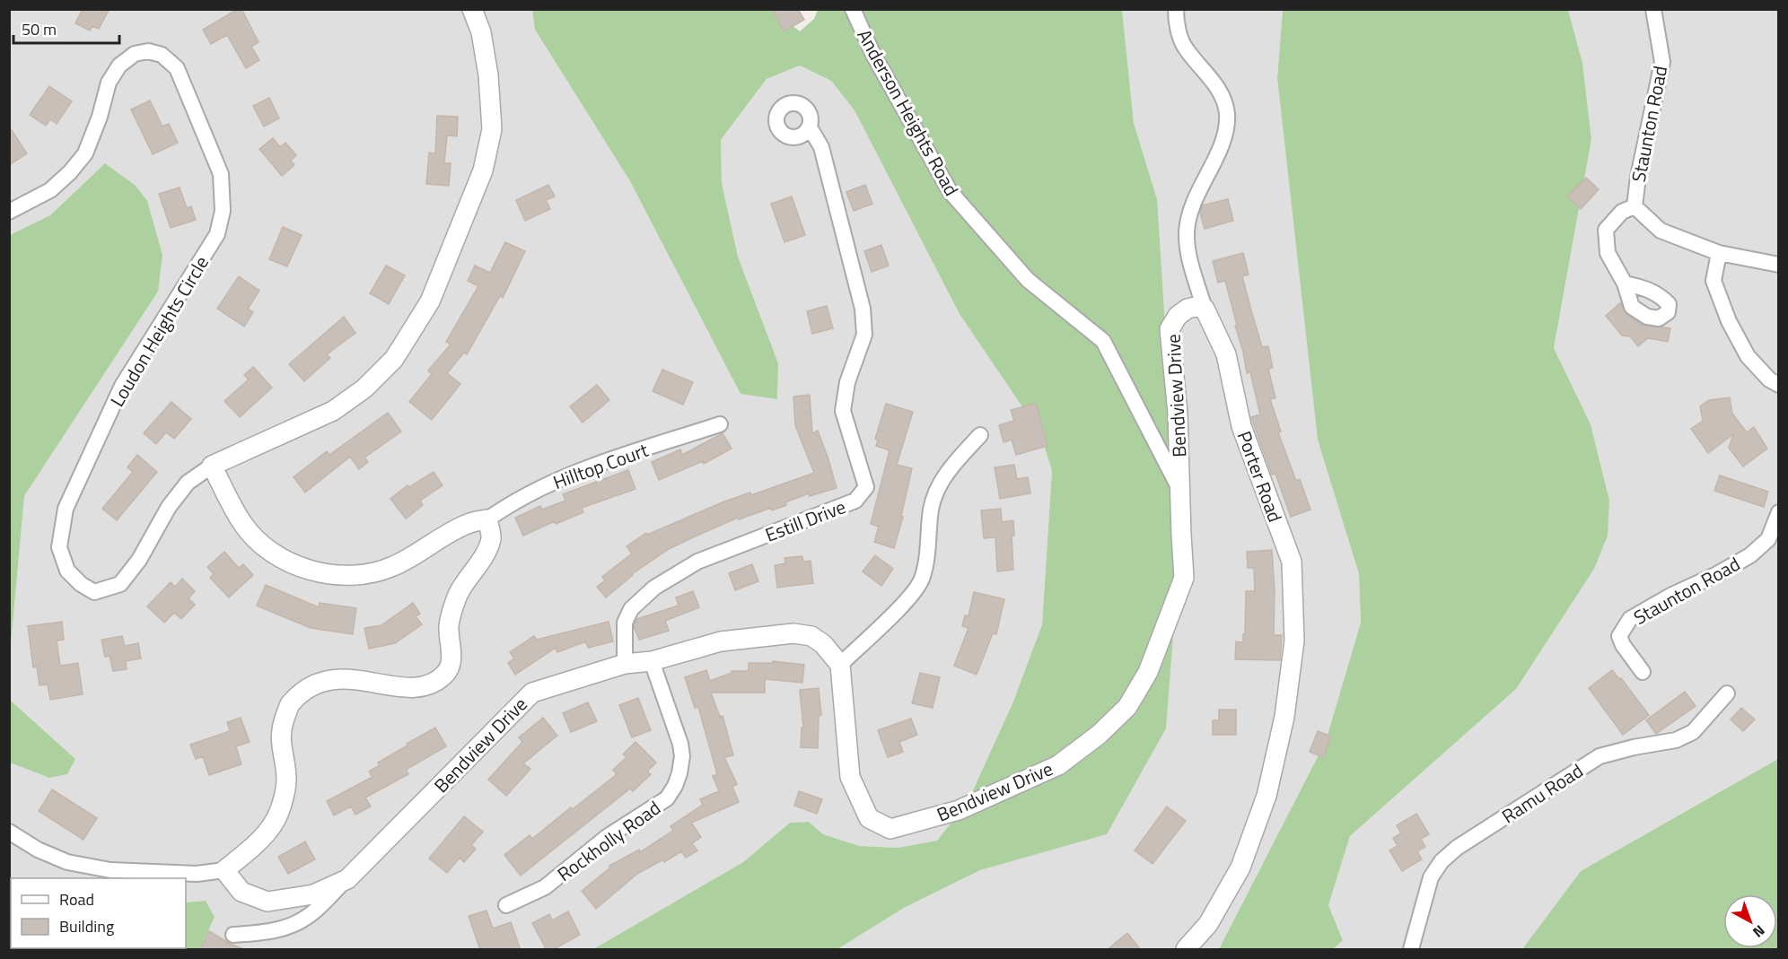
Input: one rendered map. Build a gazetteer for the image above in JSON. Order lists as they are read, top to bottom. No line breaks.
{"streets":{"street":["Anderson Heights Road","Staunton Road","Loudon Heights Circle","Bendview Drive","Hilltop Court","Porter Road","Estill Drive","Ramu Road","Rockholly Road"]},"crossings":[["Anderson Heights Road","Bendview Drive"],["Bendview Drive","Porter Road"],["Bendview Drive","Estill Drive"],["Bendview Drive","Rockholly Road"]],"legend":["Road","Building"],"scale_bar":"50 m","north":"bottom right"}
